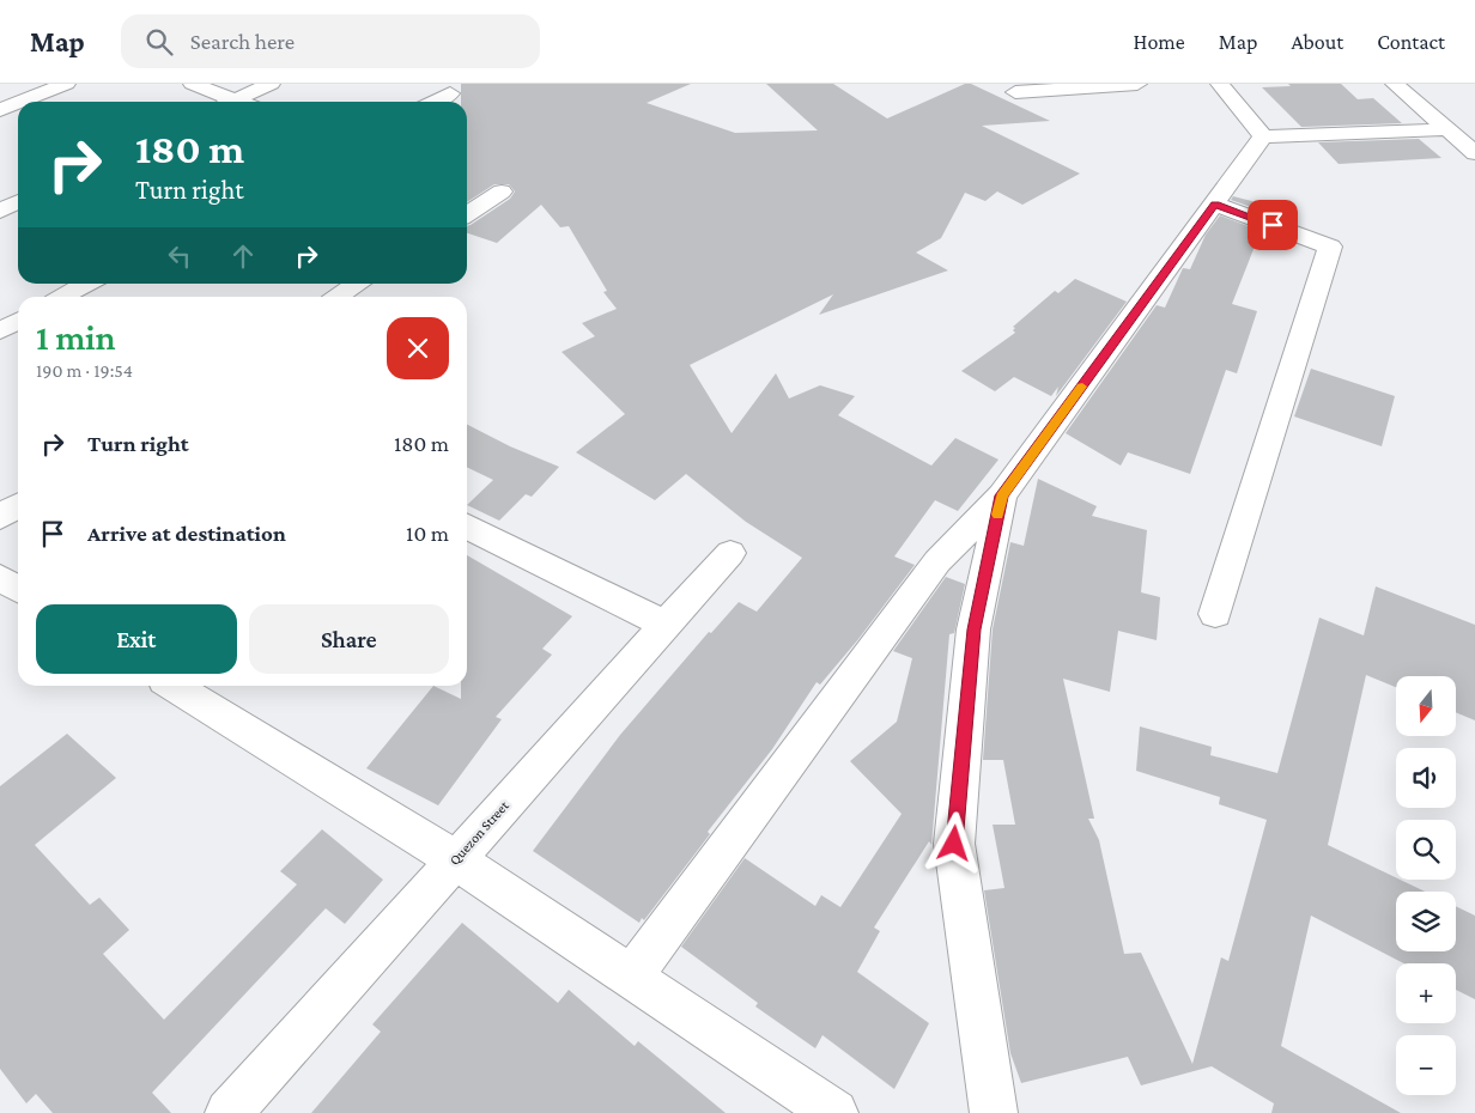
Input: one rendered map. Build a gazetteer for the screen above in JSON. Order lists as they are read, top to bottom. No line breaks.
{"streets":{"street":["Quezon Street"]},"north":"bottom","page":{"header":"Map","search":"Search here","nav":["Home","Map","About","Contact"],"turn":["180 m","Turn right"],"heading":["1 min","190 m · 19:54"],"list":[{"name":"Turn right","value":"180 m"},{"name":"Arrive at destination","value":"10 m"}],"buttons":["Exit","Share"],"map_buttons":["+","−"]}}
